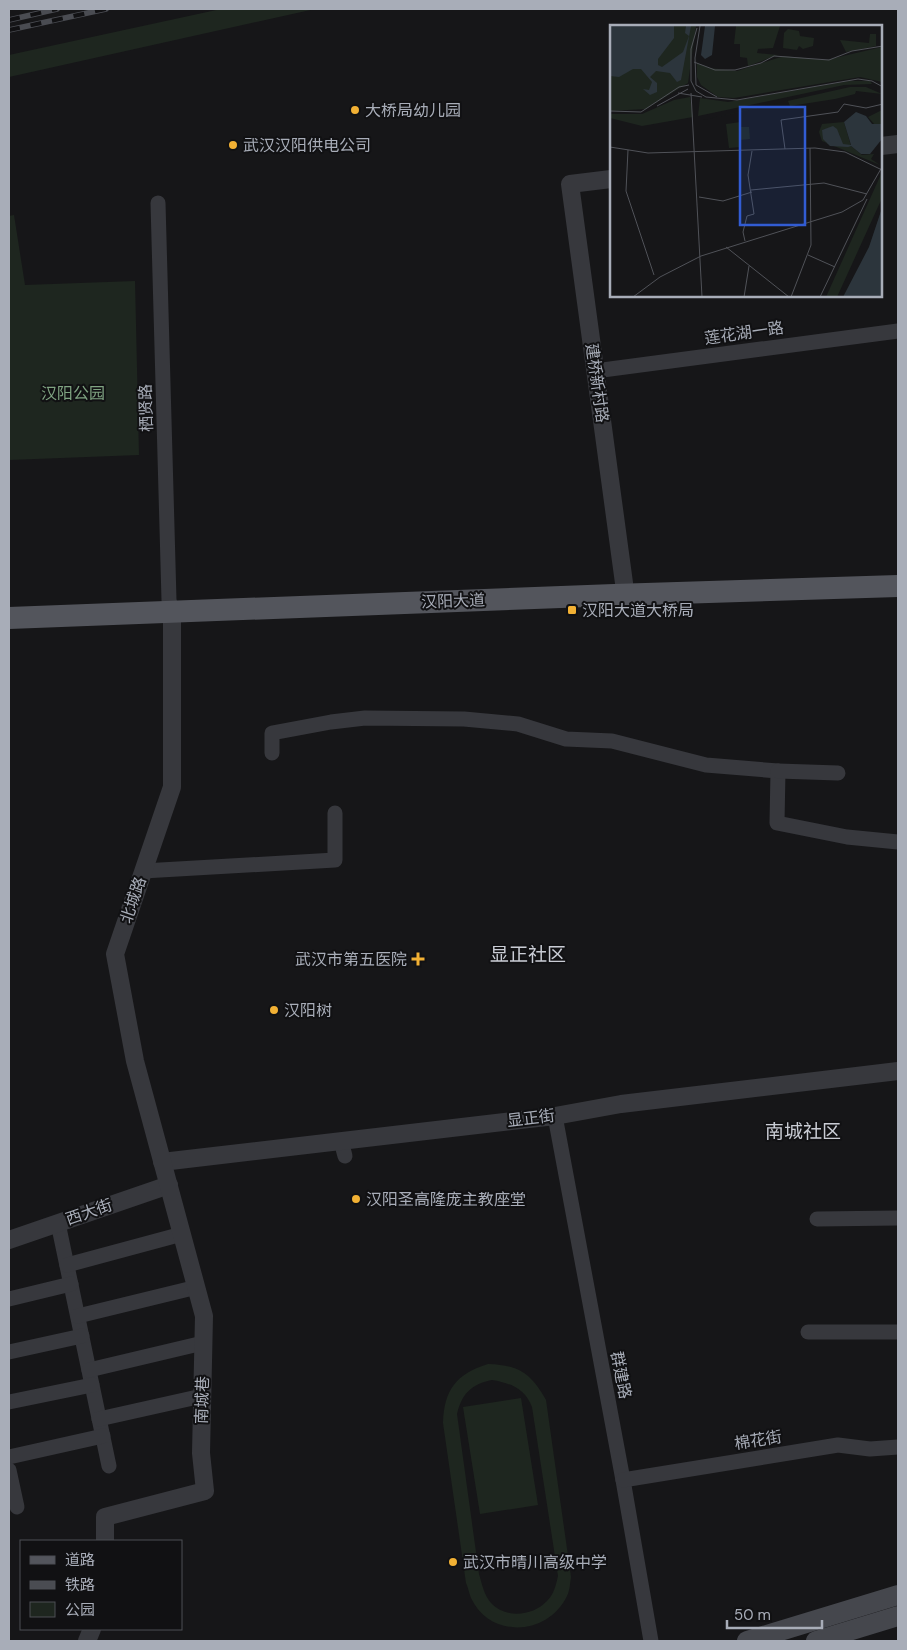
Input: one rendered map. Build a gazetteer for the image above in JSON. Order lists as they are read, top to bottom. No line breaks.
{"streets":{"main road":["汉阳大道"],"street":["莲花湖一路","建桥新村路","栖贤路","北城路","显正街","西大街","群建路","南城巷","棉花街"]},"crossings":[["莲花湖一路","建桥新村路"],["建桥新村路","汉阳大道"],["栖贤路","汉阳大道"],["栖贤路","北城路"],["汉阳大道","北城路"],["北城路","显正街"],["北城路","西大街"],["北城路","南城巷"],["显正街","群建路"],["西大街","南城巷"],["群建路","棉花街"]],"districts":["显正社区","南城社区"],"parks":["汉阳公园"],"places":{"other":["大桥局幼儿园","武汉汉阳供电公司","汉阳树","汉阳圣高隆庞主教座堂","武汉市晴川高级中学"],"transit":["汉阳大道大桥局"],"health":["武汉市第五医院"]},"legend":["道路","铁路","公园"],"scale_bar":"50 m"}
